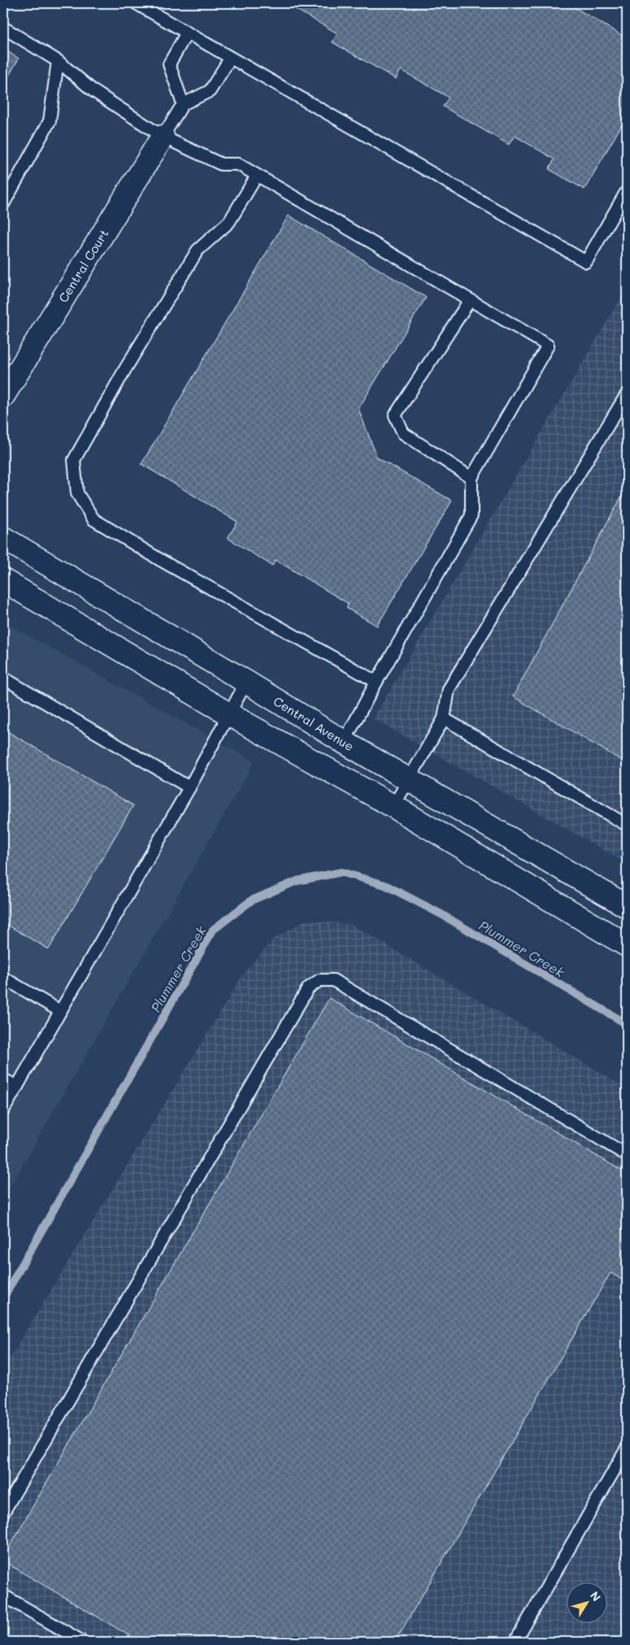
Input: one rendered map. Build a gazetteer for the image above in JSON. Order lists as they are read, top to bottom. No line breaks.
{"streets":{"street":["Central Court","Central Avenue"]},"water":["Plummer Creek"],"north":"top right"}
